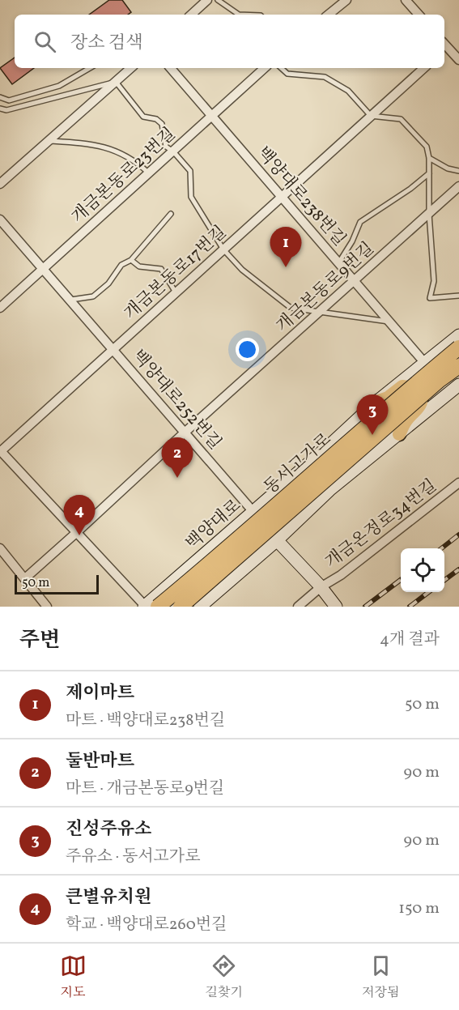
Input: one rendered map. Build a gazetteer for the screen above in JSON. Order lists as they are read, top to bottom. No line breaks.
{"streets":{"highway":["동서고가로"],"main road":["백양대로"],"street":["개금본동로23번길","백양대로238번길","개금본동로17번길","개금본동로9번길","백양대로252번길","개금온정로34번길"]},"crossings":[["개금본동로23번길","백양대로238번길"],["개금본동로23번길","백양대로252번길"],["백양대로238번길","개금본동로17번길"],["백양대로238번길","개금본동로9번길"],["백양대로238번길","백양대로"],["개금본동로17번길","백양대로252번길"],["개금본동로9번길","백양대로252번길"],["백양대로252번길","백양대로"]],"scale_bar":"50 m","page":{"search":"장소 검색","pins":["1","3","2","4"],"scale":"50 m","heading":["주변","4개 결과"],"list":[{"mark":"1","name":"제이마트","note":"마트 · 백양대로238번길","value":"50 m"},{"mark":"2","name":"둘반마트","note":"마트 · 개금본동로9번길","value":"90 m"},{"mark":"3","name":"진성주유소","note":"주유소 · 동서고가로","value":"90 m"},{"mark":"4","name":"큰별유치원","note":"학교 · 백양대로260번길","value":"150 m"}],"nav":["지도","길찾기","저장됨"]}}
